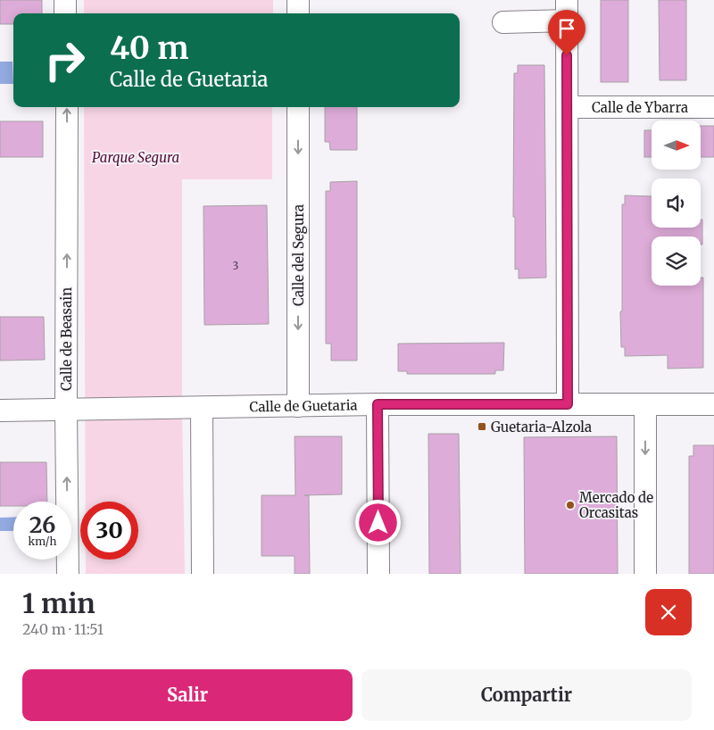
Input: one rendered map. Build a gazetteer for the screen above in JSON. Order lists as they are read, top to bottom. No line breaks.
{"streets":{"street":["Calle de Ybarra","Calle del Segura","Calle de Beasain","Calle de Guetaria"]},"crossings":[["Calle del Segura","Calle de Guetaria"],["Calle de Beasain","Calle de Guetaria"]],"one_way":["Calle del Segura"],"parks":["Parque Segura"],"places":{"transit":["Guetaria-Alzola"],"other":["Mercado de Orcasitas"]},"house_numbers":["3"],"north":"right","page":{"turn":["40 m","Calle de Guetaria"],"speed":"26 km/h","limit":"30","heading":["1 min","240 m · 11:51"],"buttons":["Salir","Compartir"]}}
